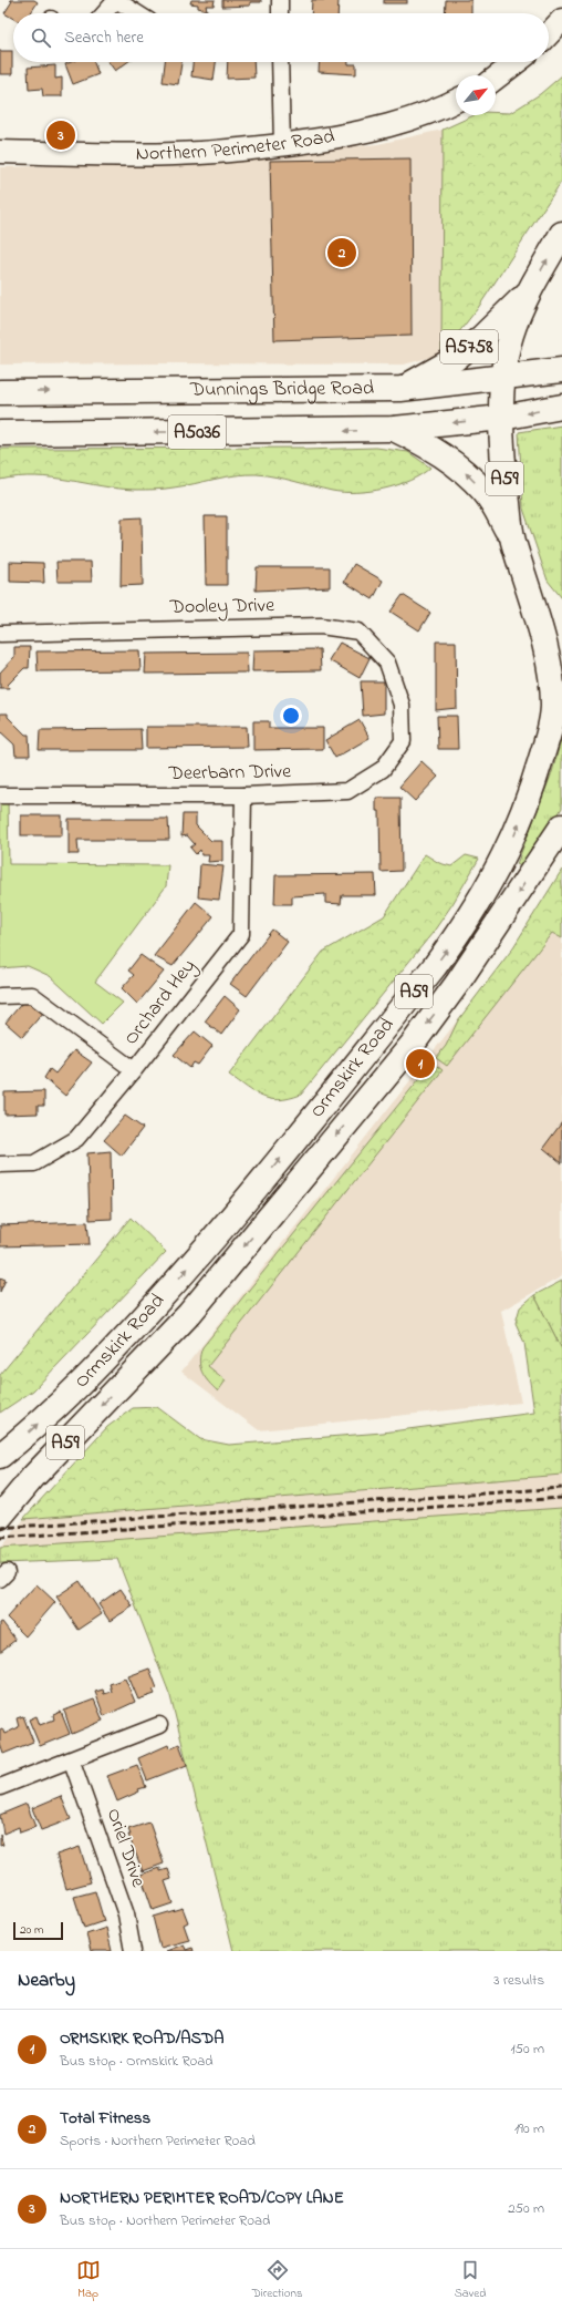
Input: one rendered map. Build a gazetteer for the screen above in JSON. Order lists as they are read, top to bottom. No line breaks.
{"streets":{"highway":["A5758","Dunnings Bridge Road","A5036","A59","Ormskirk Road"],"main road":["Northern Perimeter Road"],"street":["Dooley Drive","Deerbarn Drive","Orchard Hey","Oriel Drive"]},"crossings":[["A5758","Dunnings Bridge Road"],["Dunnings Bridge Road","A5036"],["A5036","A59"],["A59","Ormskirk Road"],["Dooley Drive","Deerbarn Drive"],["Deerbarn Drive","Orchard Hey"]],"scale_bar":"20 m","north":"top right","page":{"search":"Search here","pins":["3","2","1"],"scale":"20 m","heading":["Nearby","3 results"],"list":[{"mark":"1","name":"ORMSKIRK ROAD/ASDA","note":"Bus stop · Ormskirk Road","value":"150 m"},{"mark":"2","name":"Total Fitness","note":"Sports · Northern Perimeter Road","value":"190 m"},{"mark":"3","name":"NORTHERN PERIMTER ROAD/COPY LANE","note":"Bus stop · Northern Perimeter Road","value":"250 m"}],"nav":["Map","Directions","Saved"]}}
